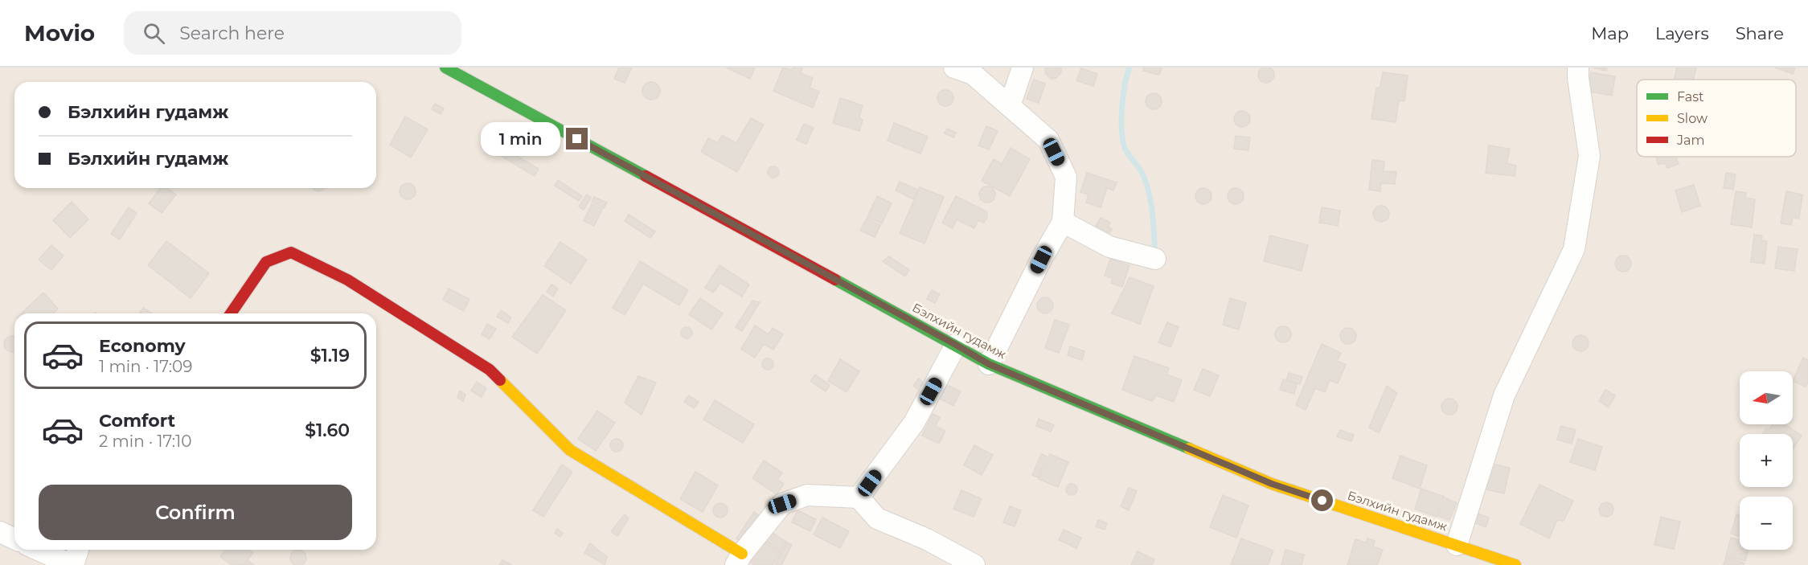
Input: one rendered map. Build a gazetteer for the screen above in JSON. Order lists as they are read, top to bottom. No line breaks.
{"streets":{"main road":["Бэлхийн гудамж"]},"legend":["Fast","Slow","Jam"],"north":"left","page":{"header":"Movio","search":"Search here","nav":["Map","Layers","Share"],"banner":["Бэлхийн гудамж","Бэлхийн гудамж"],"bubble":"1 min","list":[{"name":"Economy","note":"1 min · 17:09","value":"$1.19"},{"name":"Comfort","note":"2 min · 17:10","value":"$1.60"}],"map_buttons":["+","−"],"buttons":"Confirm"}}
